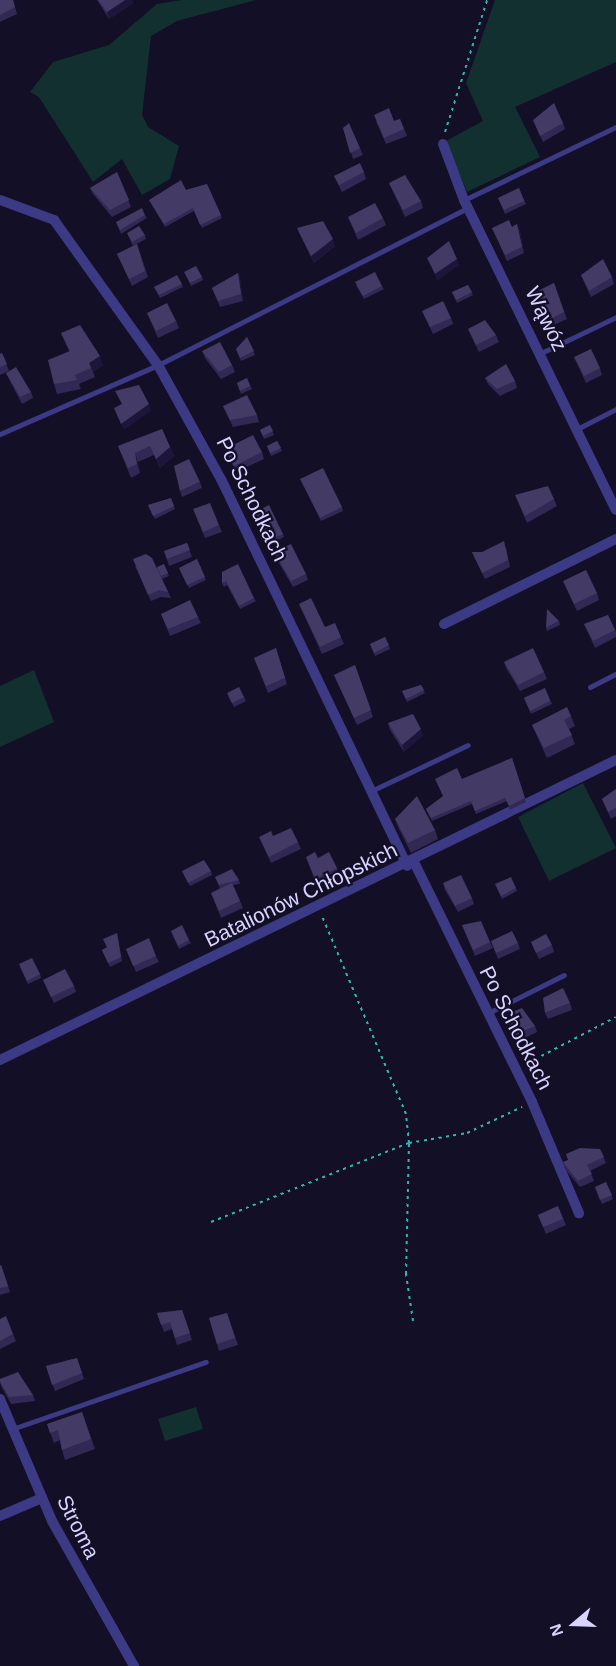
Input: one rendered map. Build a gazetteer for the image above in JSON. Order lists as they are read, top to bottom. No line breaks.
{"streets":{"street":["Wąwóz","Po Schodkach","Batalionów Chłopskich","Stroma"]},"crossings":[["Po Schodkach","Batalionów Chłopskich"]],"north":"left"}
